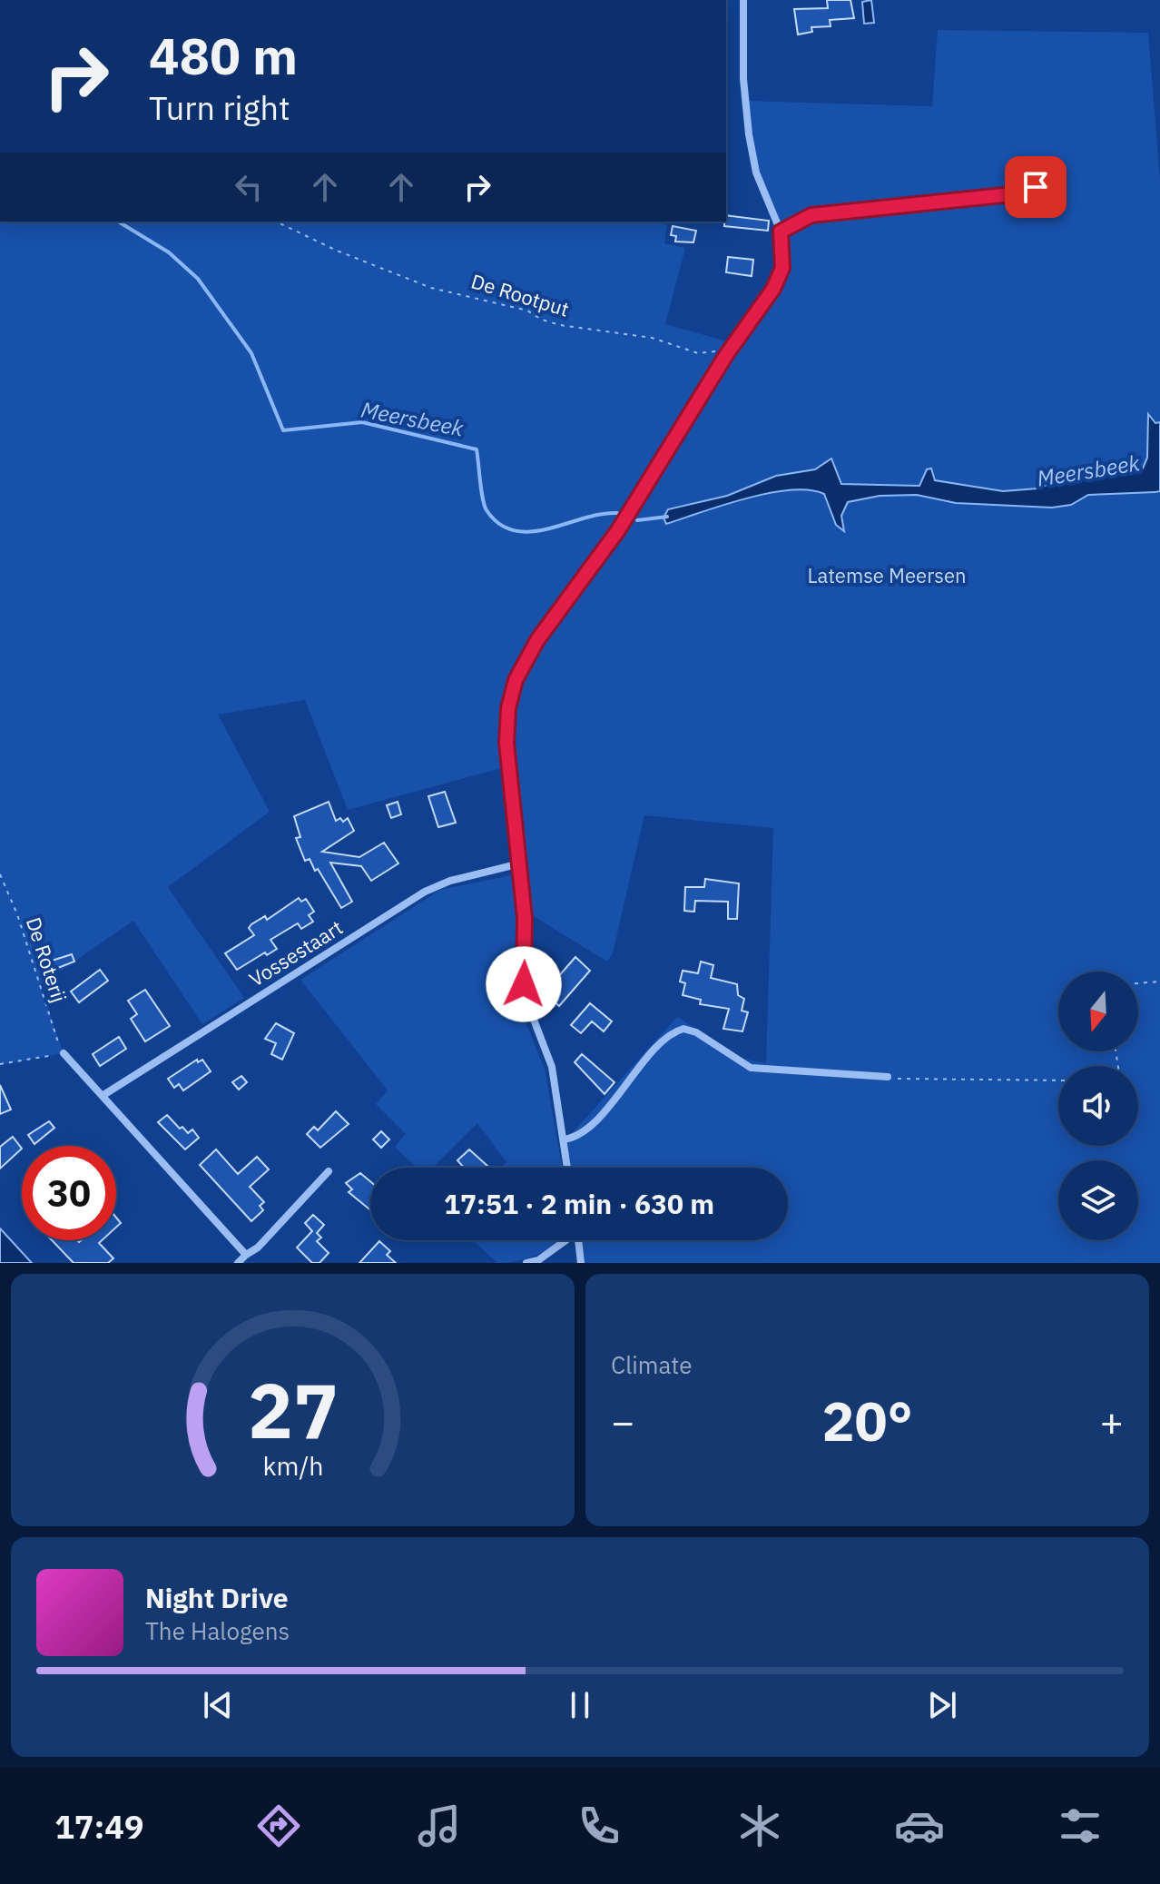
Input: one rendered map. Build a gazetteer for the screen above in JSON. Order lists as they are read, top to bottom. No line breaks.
{"streets":{"street":["Vossestaart"],"path":["De Rootput","De Roterij"]},"water":["Meersbeek"],"parks":["Latemse Meersen"],"north":"bottom","page":{"turn":["480 m","Turn right"],"limit":"30","trip":"17:51 · 2 min · 630 m","tile":"Climate","heat":["−","20°","+"],"song":["Night Drive","The Halogens"],"tabs":"17:49","gauge":["27","km/h"]}}
